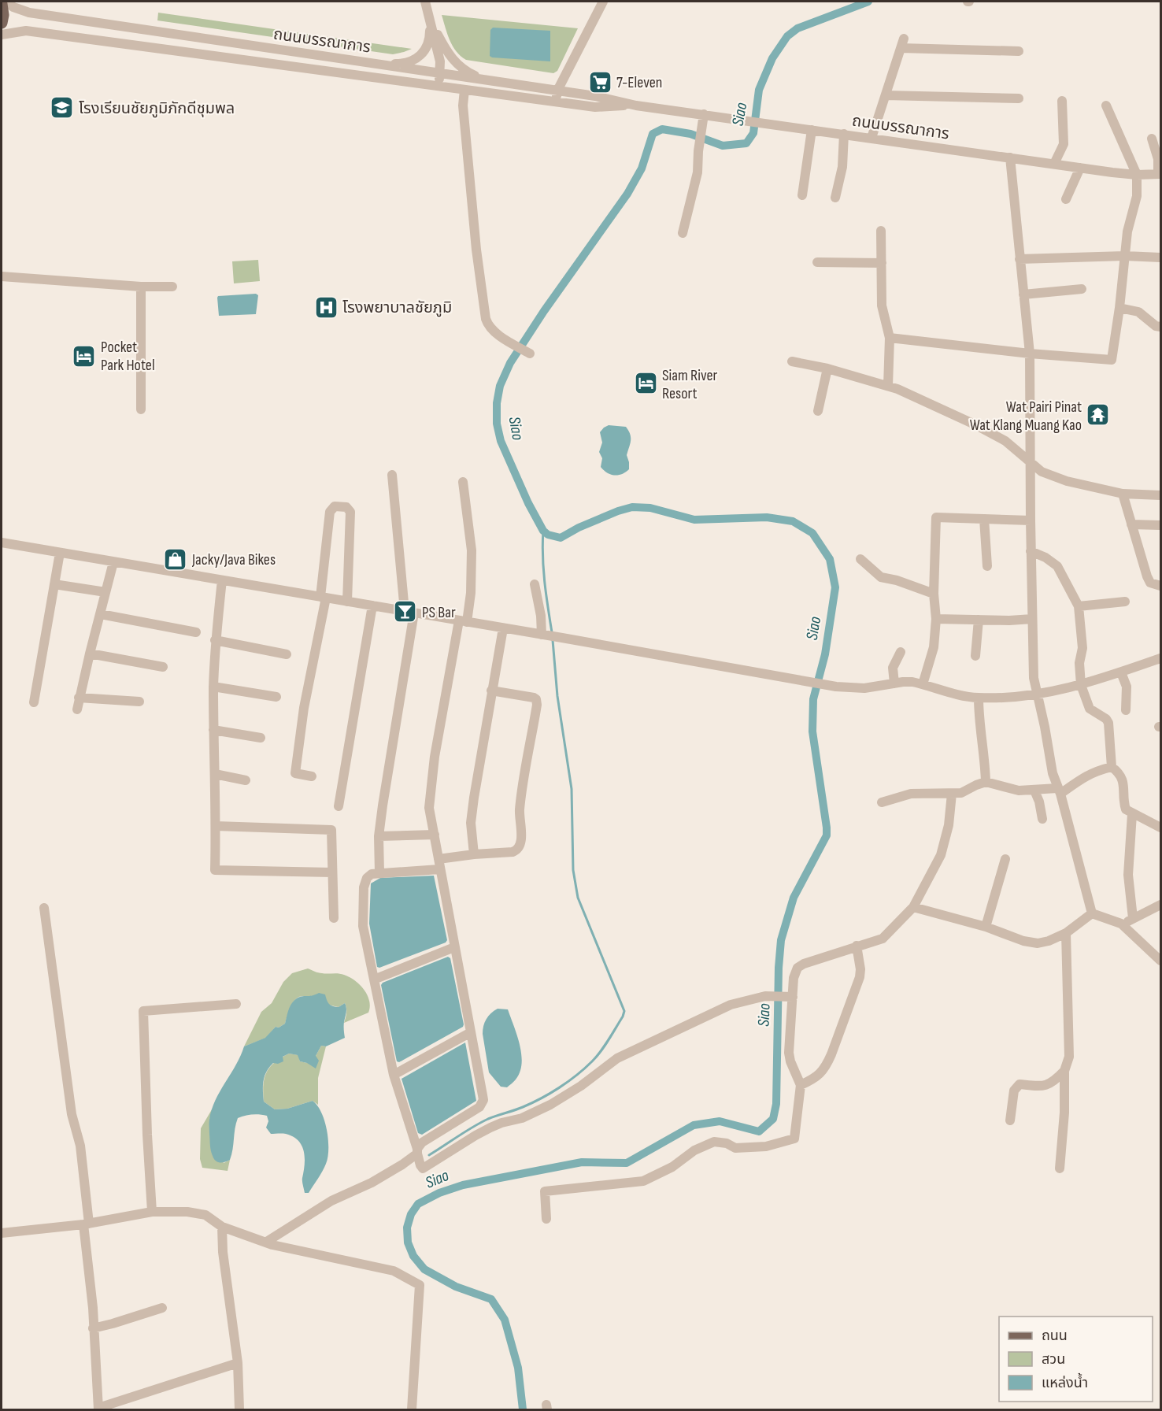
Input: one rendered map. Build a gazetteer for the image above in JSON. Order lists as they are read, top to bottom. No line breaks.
{"streets":{"street":["ถนนบรรณาการ"]},"water":["Siao"],"places":{"supermarket":["7-Eleven"],"school or university":["โรงเรียนชัยภูมิภักดีชุมพล"],"hospital":["โรงพยาบาลชัยภูมิ"],"hotel":["Pocket Park Hotel","Siam River Resort"],"temple":["Wat Pairi Pinat Wat Klang Muang Kao"],"shop":["Jacky/Java Bikes"],"bar":["PS Bar"]},"legend":["ถนน","สวน","แหล่งน้ำ"]}
